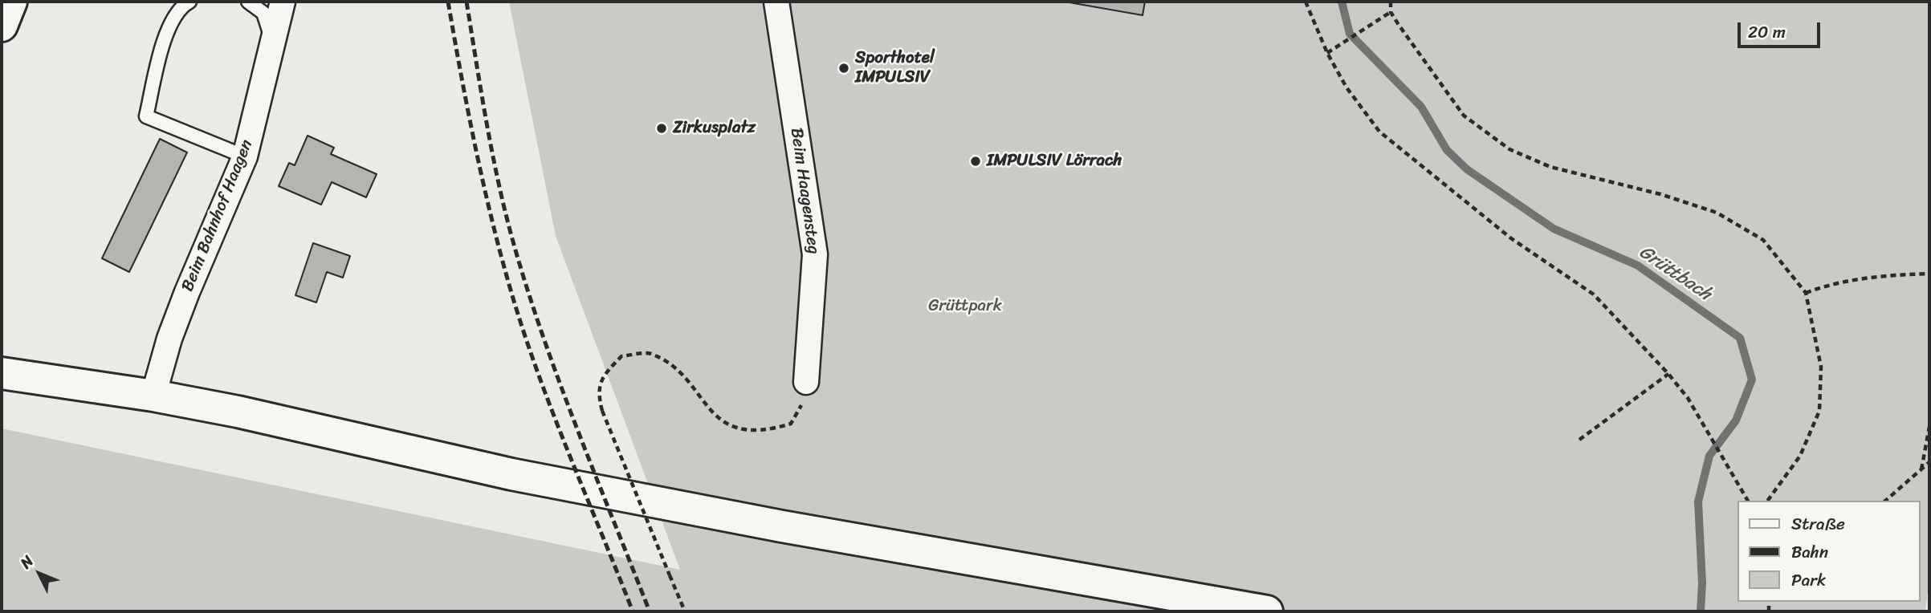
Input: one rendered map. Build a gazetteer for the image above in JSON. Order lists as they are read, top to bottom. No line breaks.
{"streets":{"street":["Beim Haagensteg","Beim Bahnhof Haagen"]},"water":["Grüttbach"],"parks":["Grüttpark"],"places":["Sporthotel IMPULSIV","Zirkusplatz","IMPULSIV Lörrach"],"legend":["Straße","Bahn","Park"],"scale_bar":"20 m","north":"top left"}
